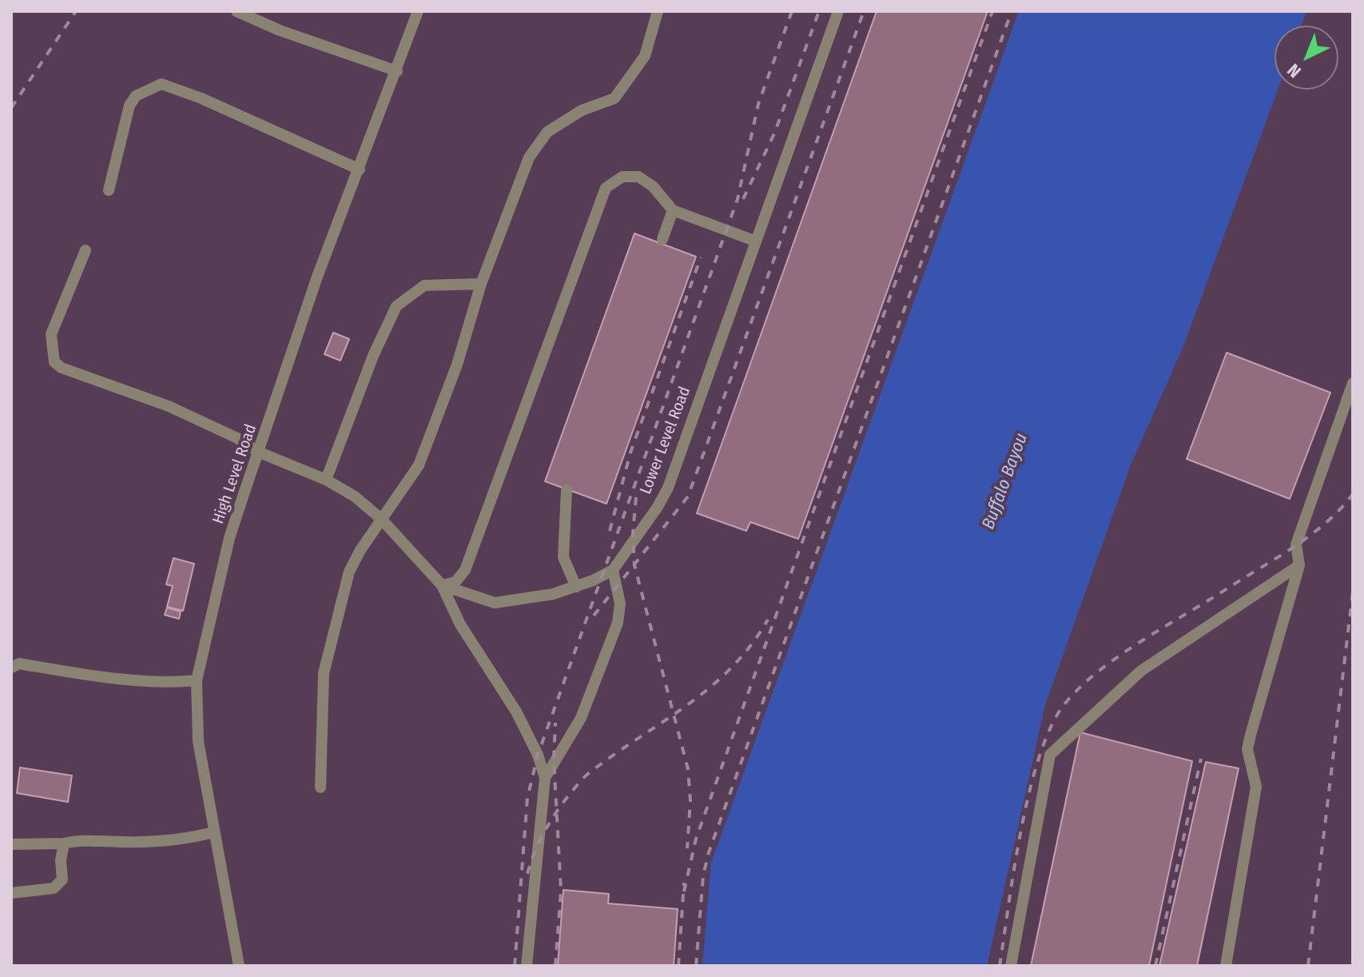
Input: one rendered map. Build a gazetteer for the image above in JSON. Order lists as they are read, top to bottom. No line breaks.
{"streets":{"lane":["Lower Level Road","High Level Road"]},"water":["Buffalo Bayou"],"north":"bottom left"}
